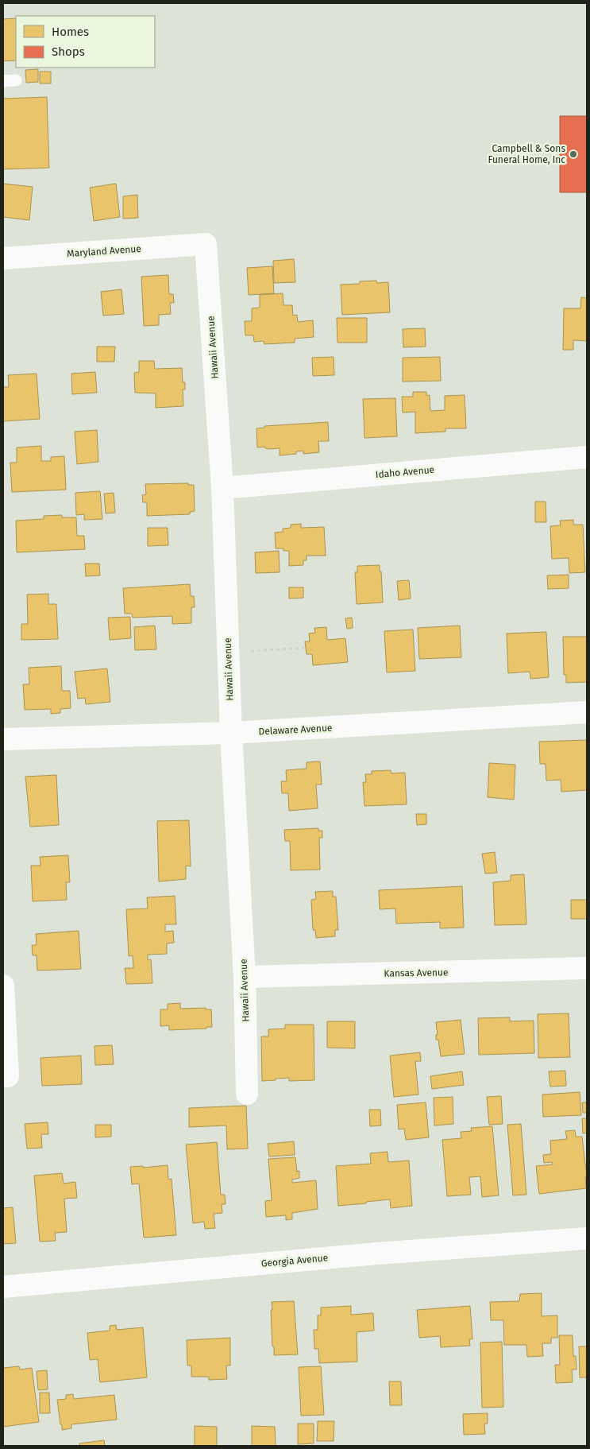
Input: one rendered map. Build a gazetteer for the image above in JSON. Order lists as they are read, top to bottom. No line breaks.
{"streets":{"street":["Maryland Avenue","Hawaii Avenue","Idaho Avenue","Delaware Avenue","Kansas Avenue","Georgia Avenue"]},"crossings":[["Maryland Avenue","Hawaii Avenue"],["Hawaii Avenue","Idaho Avenue"],["Hawaii Avenue","Delaware Avenue"],["Hawaii Avenue","Kansas Avenue"]],"places":["Campbell & Sons Funeral Home, Inc"],"legend":["Homes","Shops"]}
